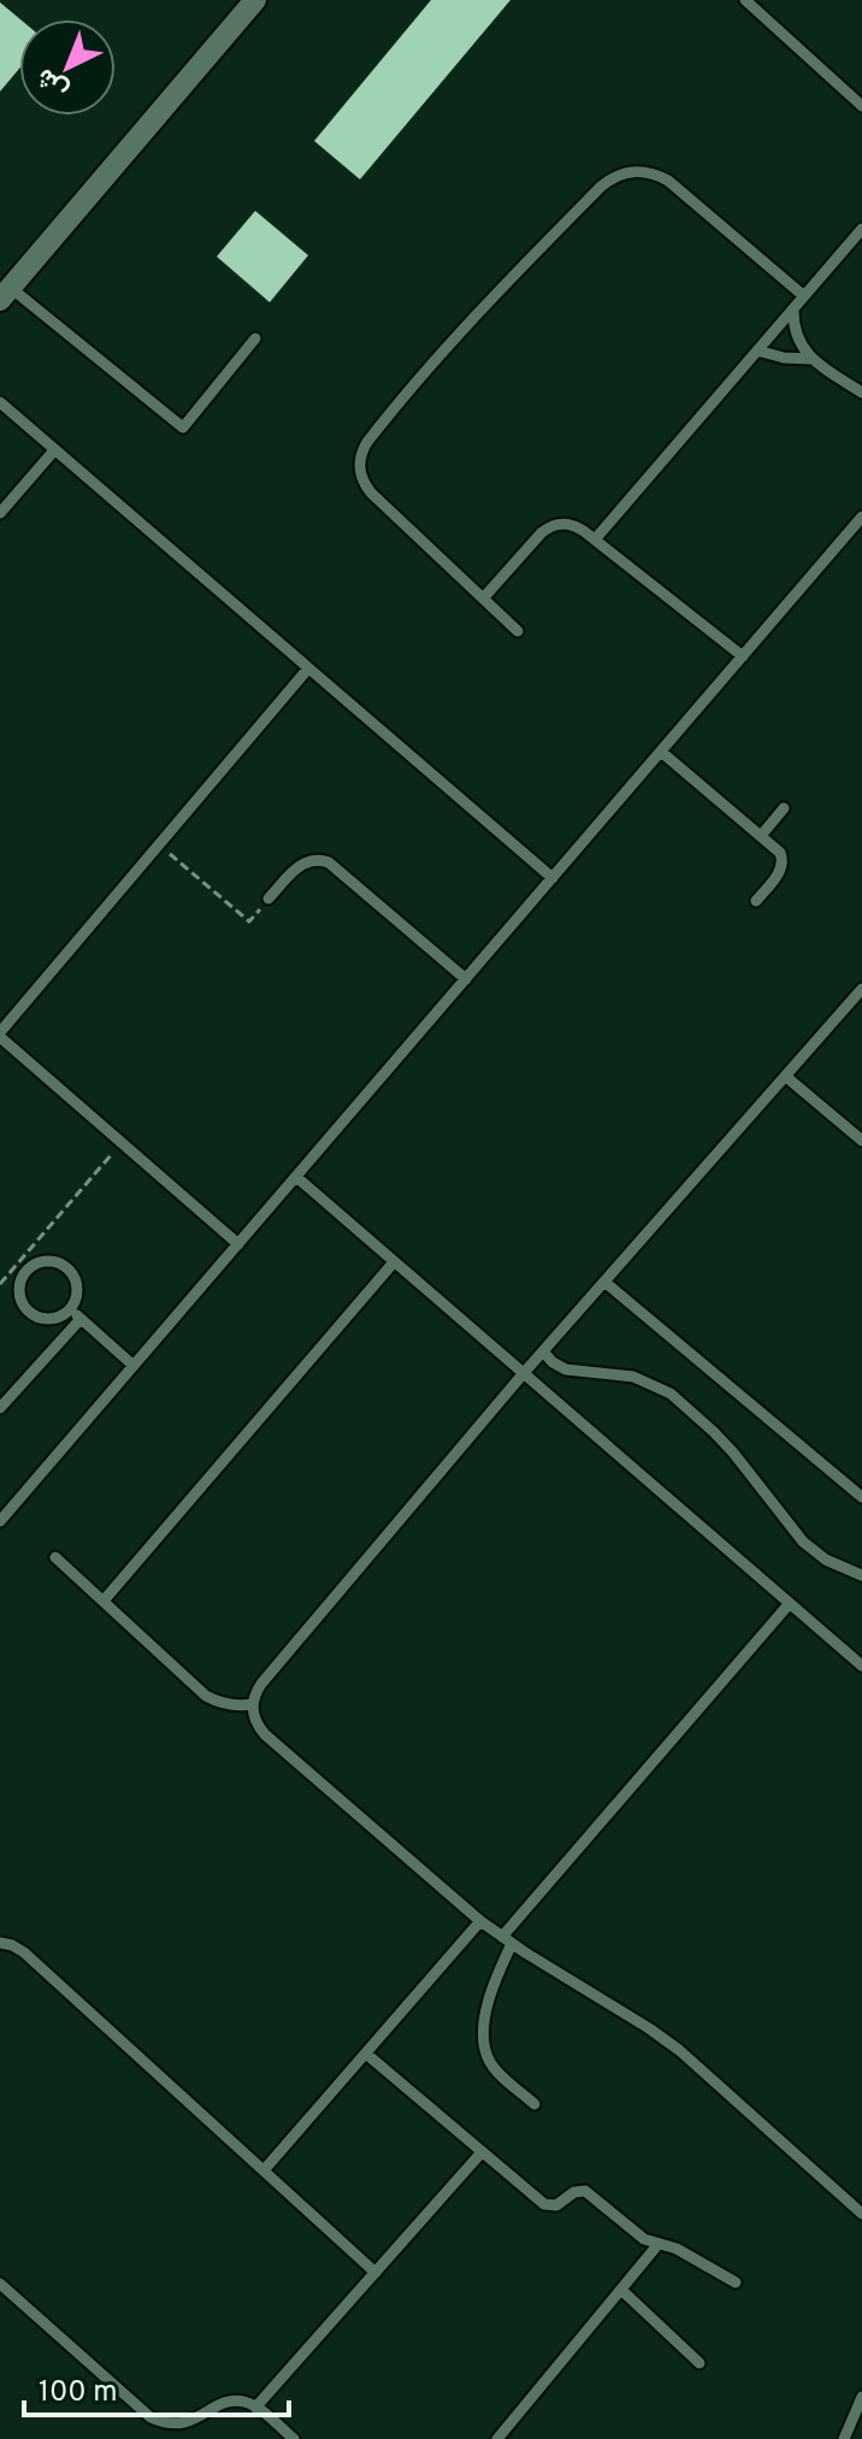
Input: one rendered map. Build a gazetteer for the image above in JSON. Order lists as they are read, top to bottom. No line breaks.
{"scale_bar":"100 m","north":"bottom left"}
